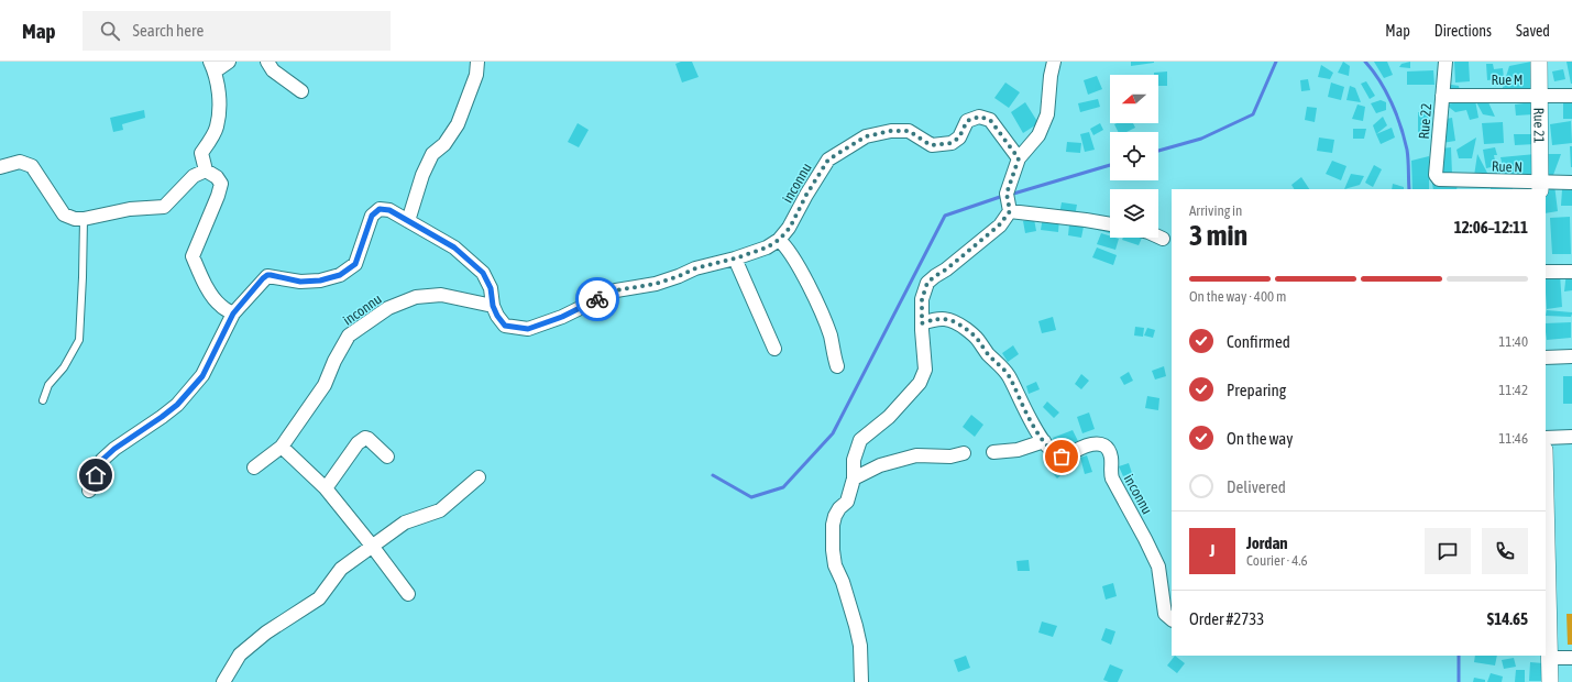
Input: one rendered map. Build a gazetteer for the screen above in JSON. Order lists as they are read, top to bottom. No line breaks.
{"streets":{"street":["Rue M","Rue 22","Rue 21","Rue N","inconnu"]},"crossings":[["Rue M","Rue 22"],["Rue M","Rue 21"],["Rue 22","Rue N"],["Rue 21","Rue N"]],"north":"left","page":{"header":"Map","search":"Search here","nav":["Map","Directions","Saved"],"heading":["3 min","Arriving in","12:06–12:11"],"panel":["Jordan","Courier · 4.6","Order #2733","$14.65"],"bar":"On the way · 400 m","list":[["Confirmed","11:40"],["Preparing","11:42"],["On the way","11:46"],"Delivered"],"round":"J"}}
